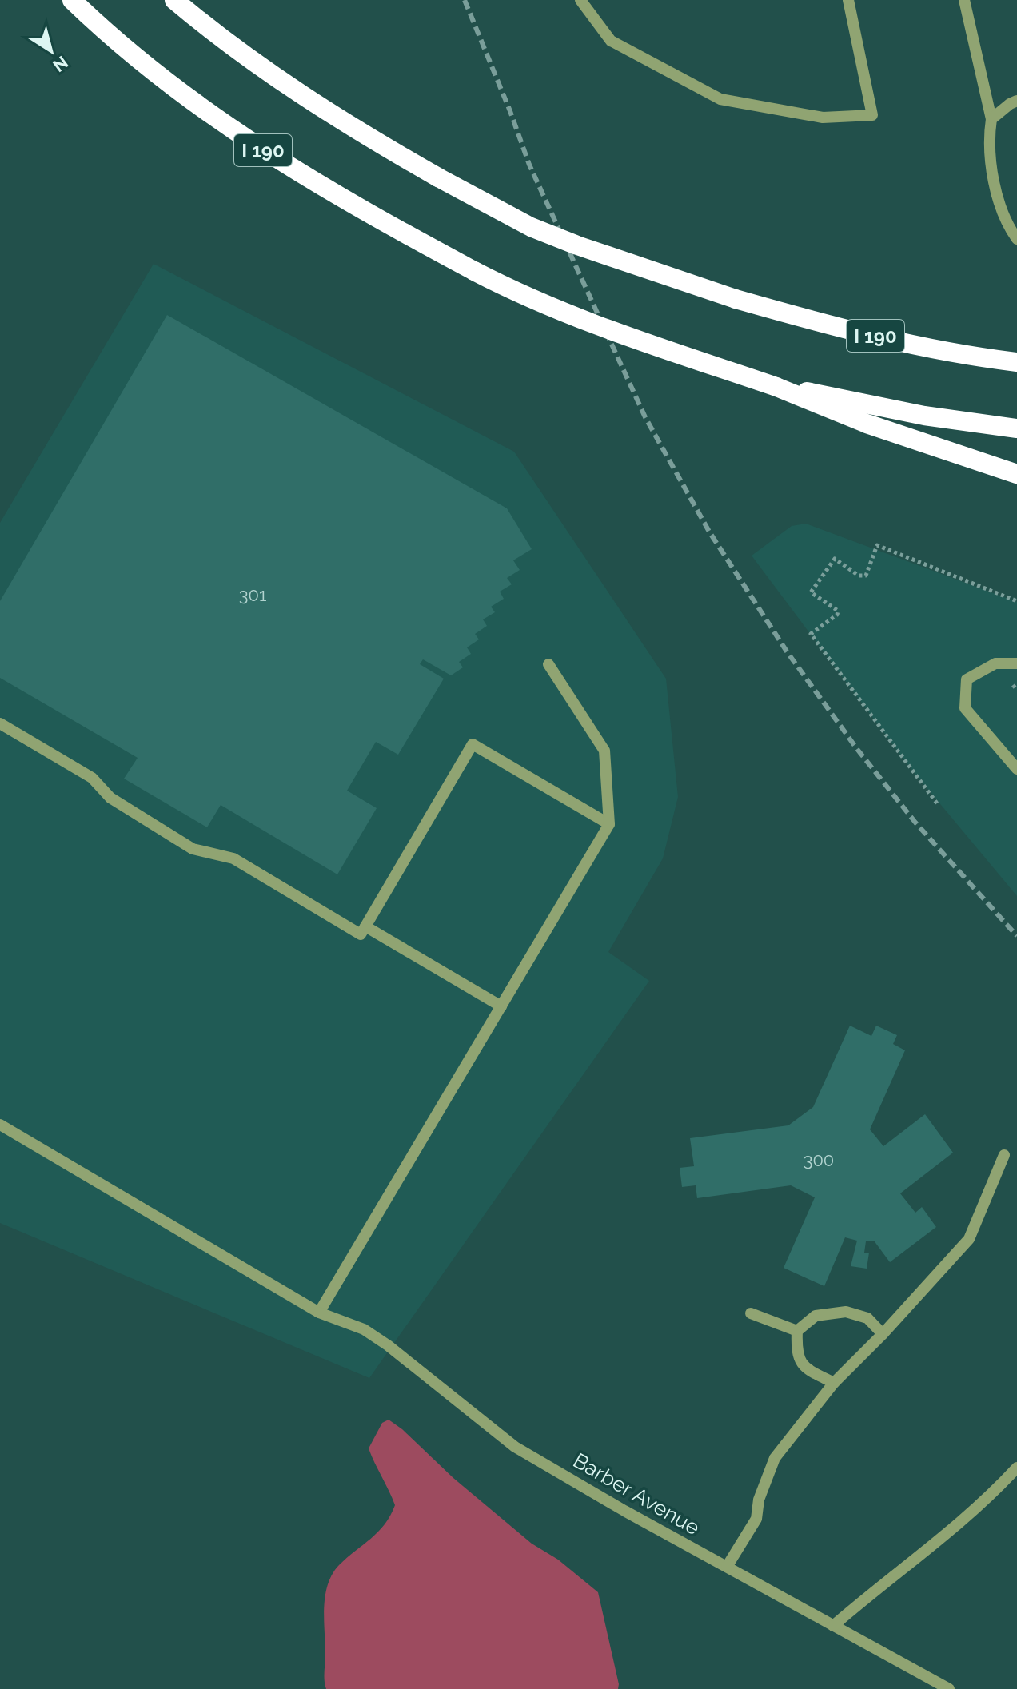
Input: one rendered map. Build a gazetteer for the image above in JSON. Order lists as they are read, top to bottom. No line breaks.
{"streets":{"highway":["I 190"],"street":["Barber Avenue"]},"house_numbers":["301","300"],"north":"bottom right"}
